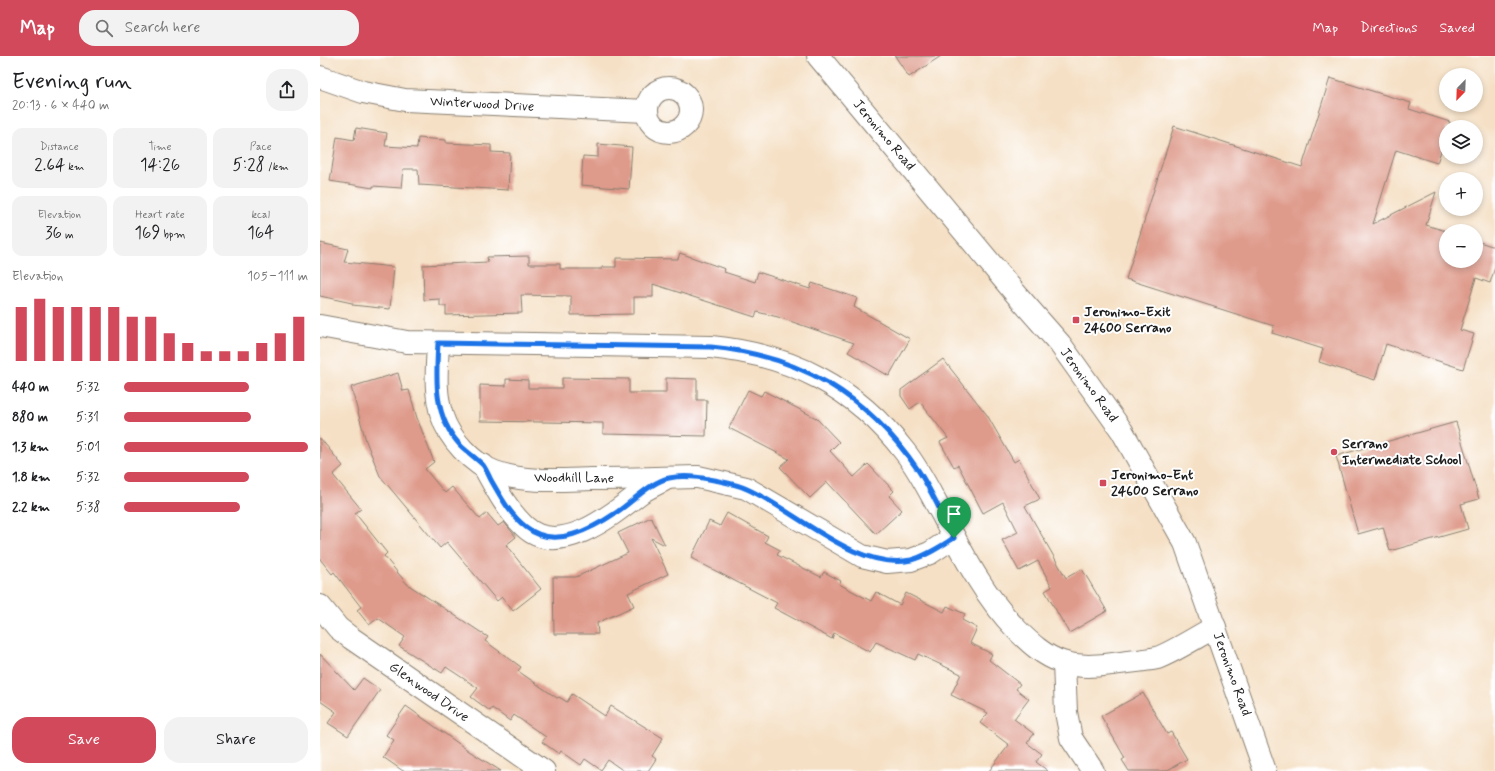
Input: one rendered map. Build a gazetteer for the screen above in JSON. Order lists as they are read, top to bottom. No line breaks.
{"streets":{"street":["Winterwood Drive","Jeronimo Road","Woodhill Lane","Glenwood Drive"]},"places":{"transit":["Jeronimo-Exit 24600 Serrano","Jeronimo-Ent 24600 Serrano"],"other":["Serrano Intermediate School"]},"north":"bottom left","page":{"header":"Map","search":"Search here","nav":["Map","Directions","Saved"],"heading":["Evening run","20:13 · 6 × 440 m"],"map_buttons":["+","−"],"stats":[["Distance","2.64 km"],["Time","14:26"],["Pace","5:28 /km"],["Elevation","36 m"],["Heart rate","169 bpm"],["kcal","164"]],"chart":["Elevation","105–111 m"],"list":[{"name":"440 m","note":"5:32"},{"name":"880 m","note":"5:31"},{"name":"1.3 km","note":"5:01"},{"name":"1.8 km","note":"5:32"},{"name":"2.2 km","note":"5:38"}],"buttons":["Save","Share"]}}
